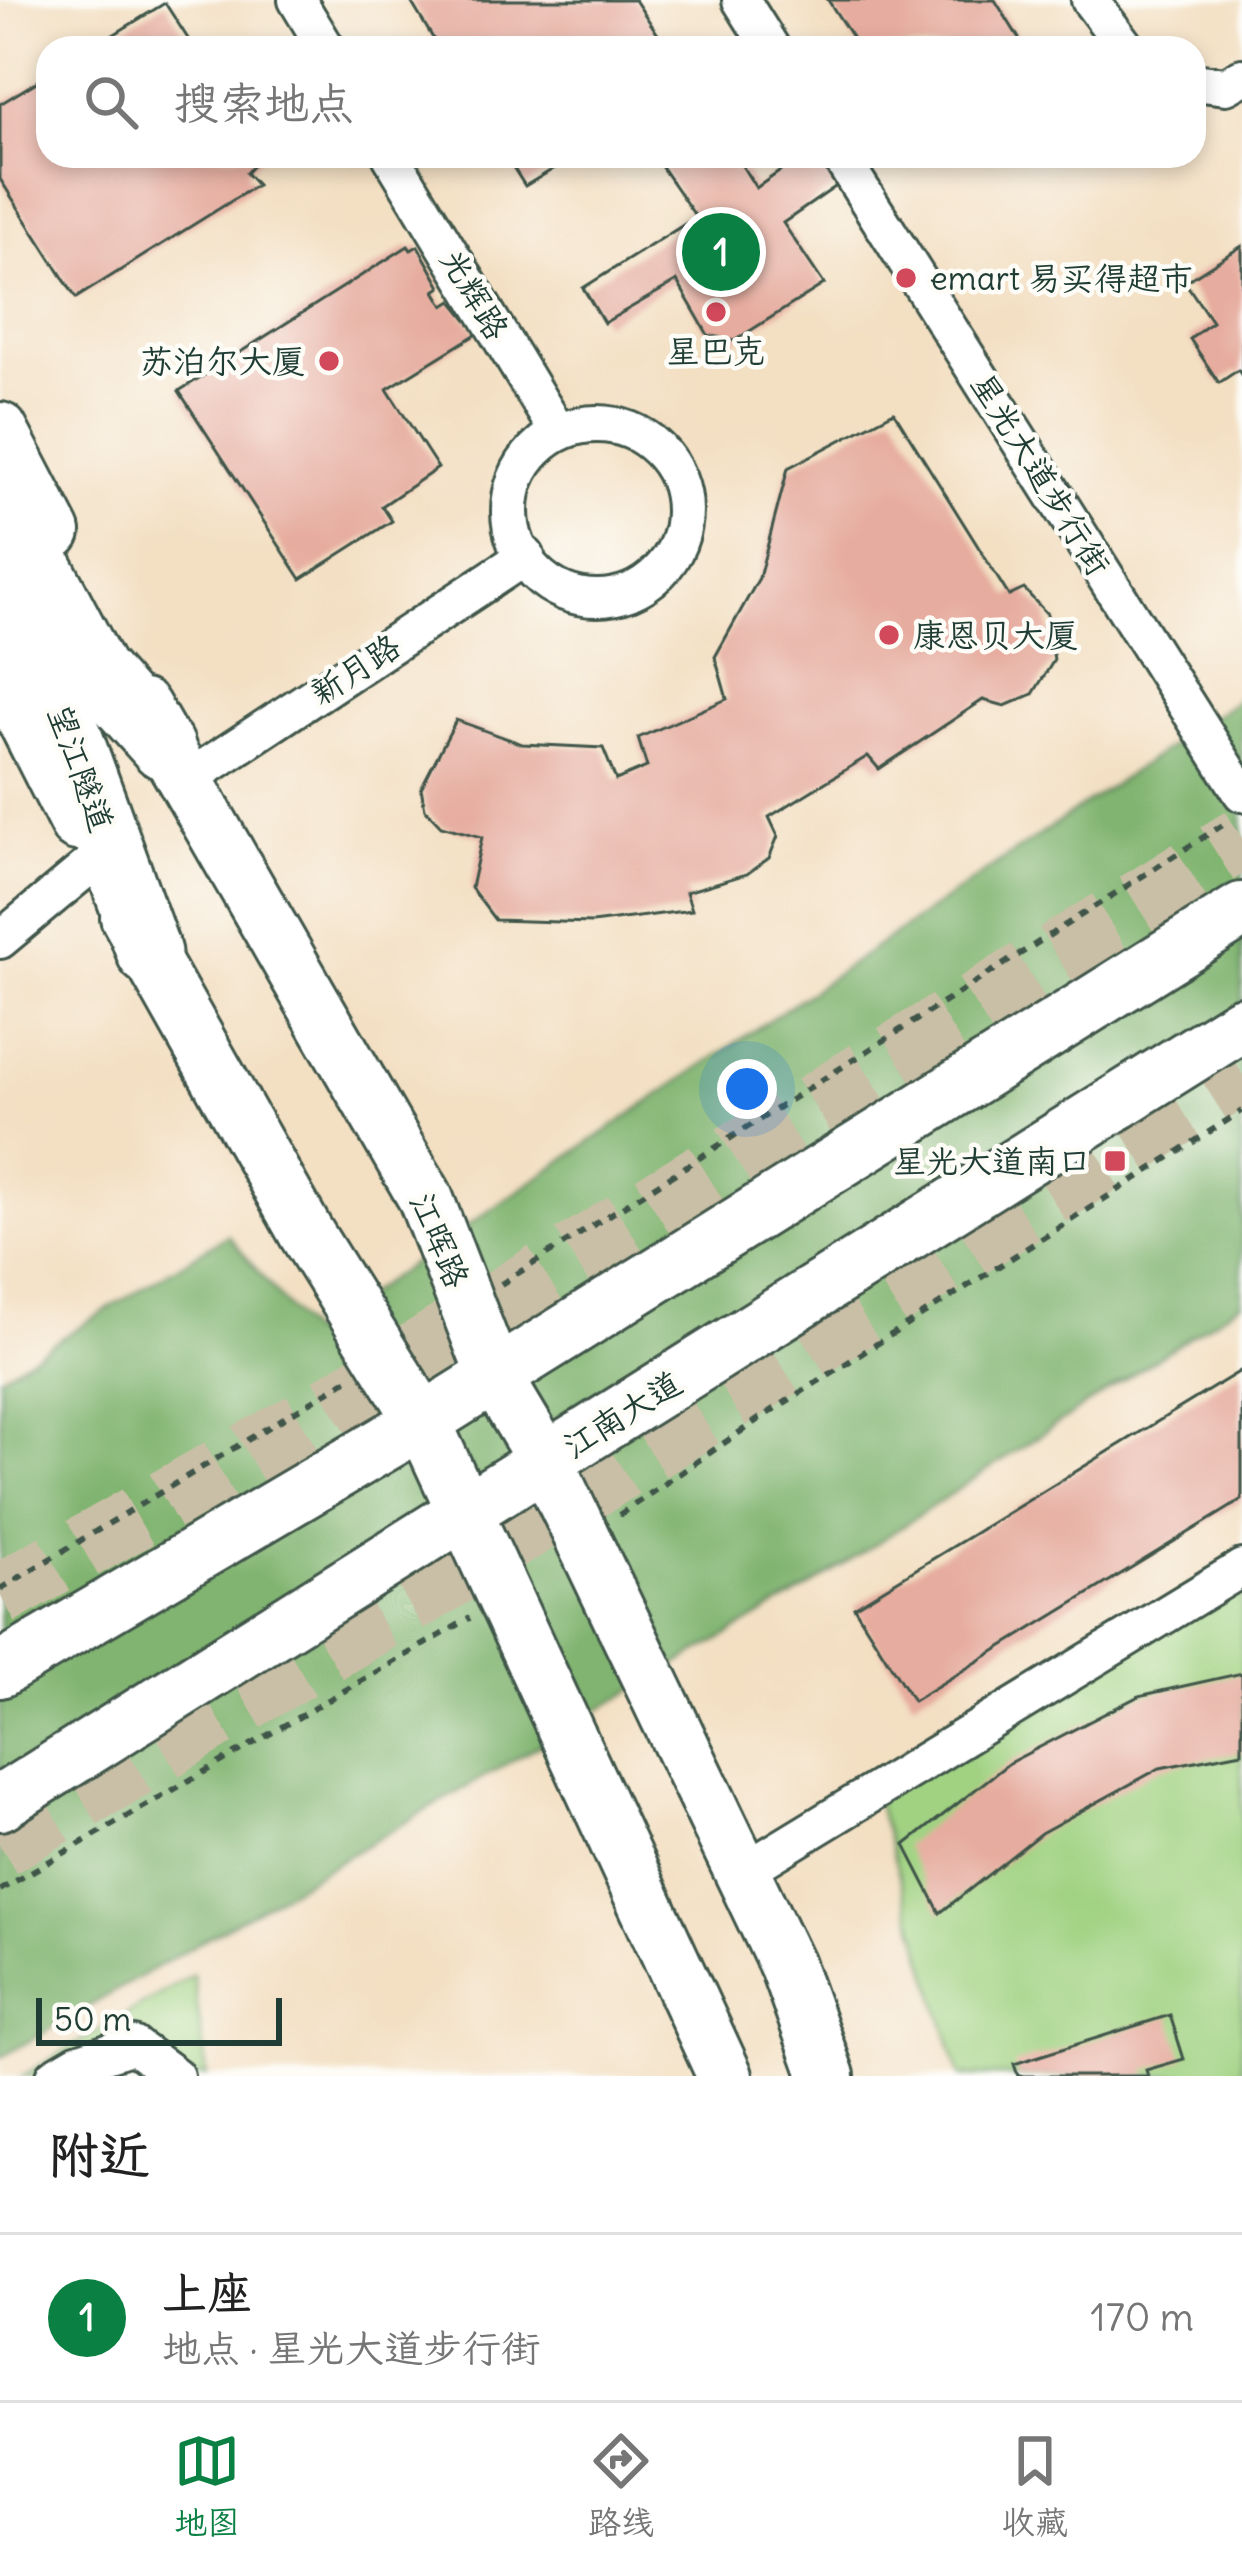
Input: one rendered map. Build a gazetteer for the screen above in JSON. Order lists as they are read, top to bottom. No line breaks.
{"streets":{"highway":["望江隧道"],"main road":["江晖路","江南大道"],"street":["光辉路","星光大道步行街","新月路"]},"crossings":[["光辉路","新月路"],["新月路","望江隧道"],["新月路","江晖路"],["望江隧道","江晖路"],["江晖路","江南大道"]],"places":{"other":["emart 易买得超市","星巴克","苏泊尔大厦","康恩贝大厦"],"transit":["星光大道南口"]},"scale_bar":"50 m","page":{"search":"搜索地点","pins":"1","scale":"50 m","heading":"附近","list":[{"mark":"1","name":"上座","note":"地点 · 星光大道步行街","value":"170 m"}],"nav":["地图","路线","收藏"]}}
